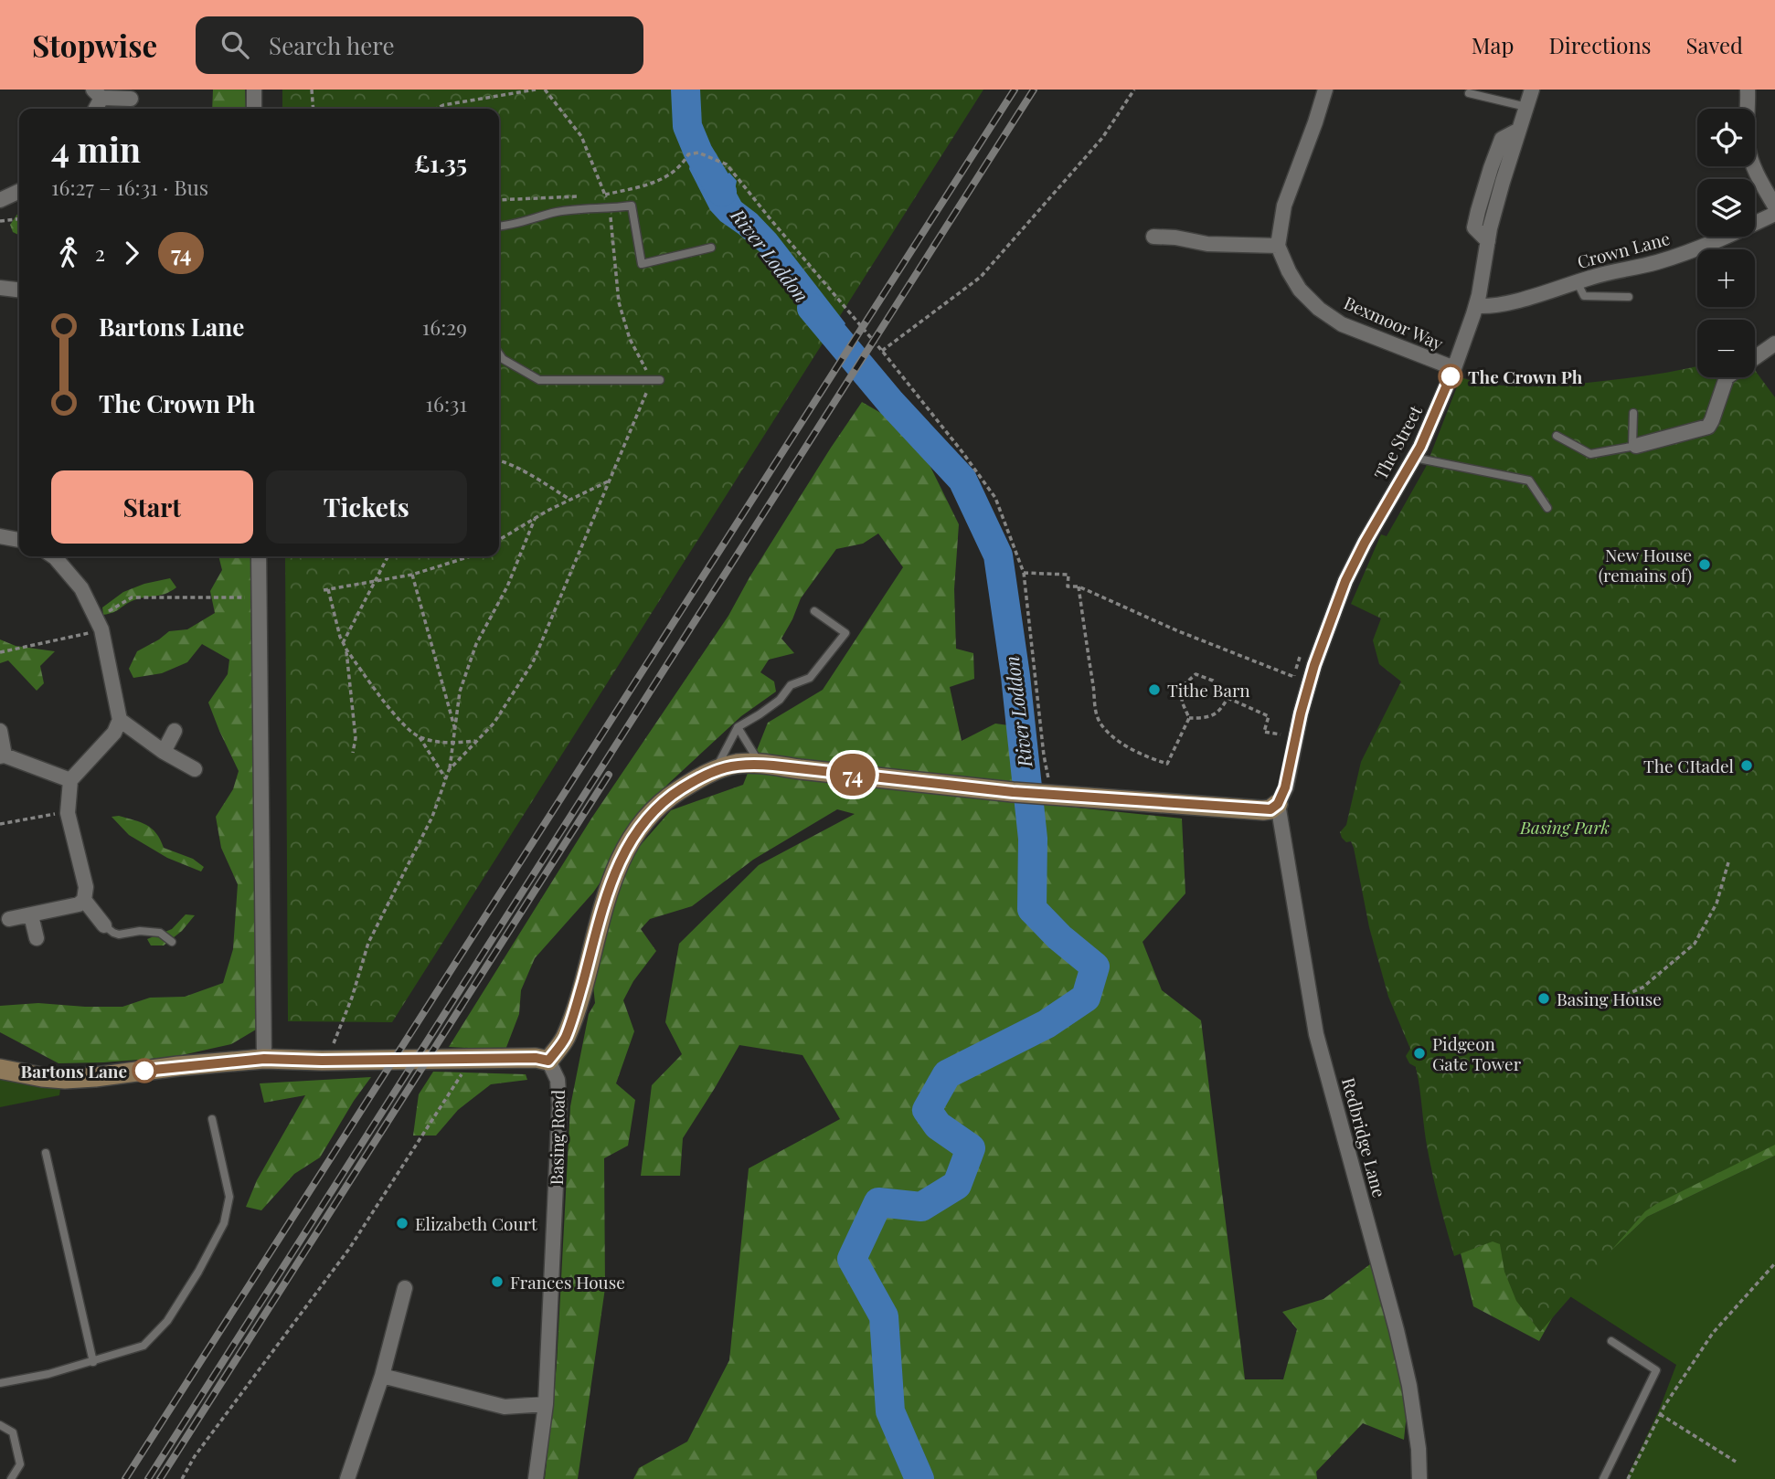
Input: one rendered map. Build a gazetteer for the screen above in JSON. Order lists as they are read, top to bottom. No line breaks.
{"streets":{"street":["Crown Lane","Bexmoor Way","The Street","Basing Road","Redbridge Lane"]},"crossings":[["Crown Lane","The Street"],["Bexmoor Way","The Street"],["The Street","Redbridge Lane"]],"water":["River Loddon"],"parks":["Basing Park"],"places":["The Crown Ph","New House (remains of)","Tithe Barn","The CItadel","Basing House","Pidgeon Gate Tower","Bartons Lane","Elizabeth Court","Frances House"],"lines":["bus line 74"],"page":{"header":"Stopwise","search":"Search here","nav":["Map","Directions","Saved"],"on_map":"74","map_buttons":["+","−"],"heading":["4 min","16:27 – 16:31 · Bus","£1.35"],"legs":["2","74"],"list":[{"name":"Bartons Lane","value":"16:29"},{"name":"The Crown Ph","value":"16:31"}],"buttons":["Start","Tickets"]}}
